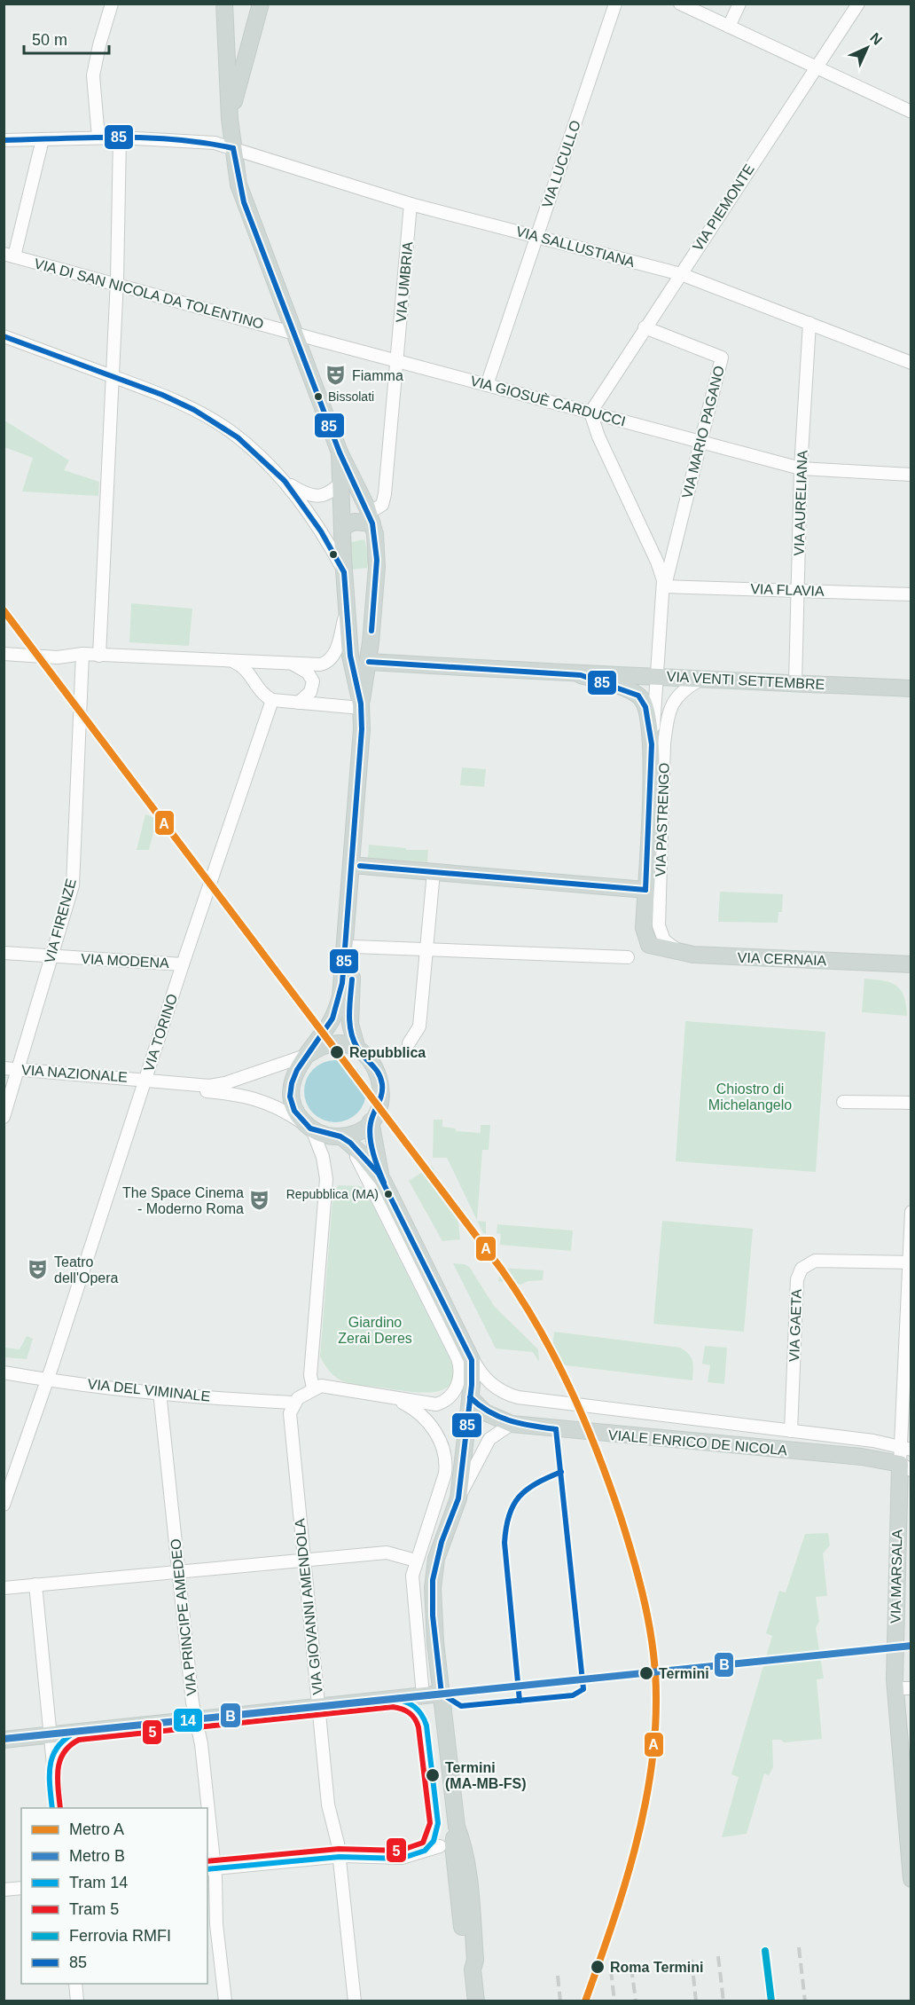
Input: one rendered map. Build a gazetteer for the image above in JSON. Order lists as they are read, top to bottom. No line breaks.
{"streets":{"main road":["VIA VENTI SETTEMBRE","VIA PASTRENGO","VIA CERNAIA","VIALE ENRICO DE NICOLA","VIA MARSALA"],"street":["VIA LUCULLO","VIA PIEMONTE","VIA SALLUSTIANA","VIA UMBRIA","VIA DI SAN NICOLA DA TOLENTINO","VIA GIOSUÈ CARDUCCI","VIA MARIO PAGANO","VIA AURELIANA","VIA FLAVIA","VIA FIRENZE","VIA MODENA","VIA TORINO","VIA NAZIONALE","VIA GAETA","VIA DEL VIMINALE","VIA GIOVANNI AMENDOLA","VIA PRINCIPE AMEDEO"]},"crossings":[["VIA LUCULLO","VIA SALLUSTIANA"],["VIA LUCULLO","VIA GIOSUÈ CARDUCCI"],["VIA PIEMONTE","VIA SALLUSTIANA"],["VIA PIEMONTE","VIA GIOSUÈ CARDUCCI"],["VIA PIEMONTE","VIA MARIO PAGANO"],["VIA SALLUSTIANA","VIA UMBRIA"],["VIA SALLUSTIANA","VIA AURELIANA"],["VIA UMBRIA","VIA GIOSUÈ CARDUCCI"],["VIA DI SAN NICOLA DA TOLENTINO","VIA GIOSUÈ CARDUCCI"],["VIA GIOSUÈ CARDUCCI","VIA MARIO PAGANO"],["VIA GIOSUÈ CARDUCCI","VIA AURELIANA"],["VIA MARIO PAGANO","VIA FLAVIA"],["VIA MARIO PAGANO","VIA PASTRENGO"],["VIA AURELIANA","VIA FLAVIA"],["VIA AURELIANA","VIA VENTI SETTEMBRE"],["VIA FLAVIA","VIA PASTRENGO"],["VIA VENTI SETTEMBRE","VIA PASTRENGO"],["VIA PASTRENGO","VIA CERNAIA"],["VIA FIRENZE","VIA MODENA"],["VIA FIRENZE","VIA NAZIONALE"],["VIA MODENA","VIA TORINO"],["VIA TORINO","VIA NAZIONALE"],["VIA TORINO","VIA DEL VIMINALE"],["VIA GAETA","VIALE ENRICO DE NICOLA"],["VIA DEL VIMINALE","VIA GIOVANNI AMENDOLA"],["VIA DEL VIMINALE","VIA PRINCIPE AMEDEO"],["VIALE ENRICO DE NICOLA","VIA MARSALA"]],"parks":["Chiostro di Michelangelo","Giardino Zerai Deres"],"places":{"theatre":["Fiamma","The Space Cinema - Moderno Roma","Teatro dell'Opera"],"other":["Bissolati","Repubblica","Repubblica (MA)","Termini","Termini (MA-MB-FS)","Roma Termini"]},"lines":["transit line 85","metro line A","metro line B","tram line 14","tram line 5","rail line RMFI"],"legend":["Metro A","Metro B","Tram 14","Tram 5","Ferrovia RMFI","85"],"scale_bar":"50 m","north":"top right"}
